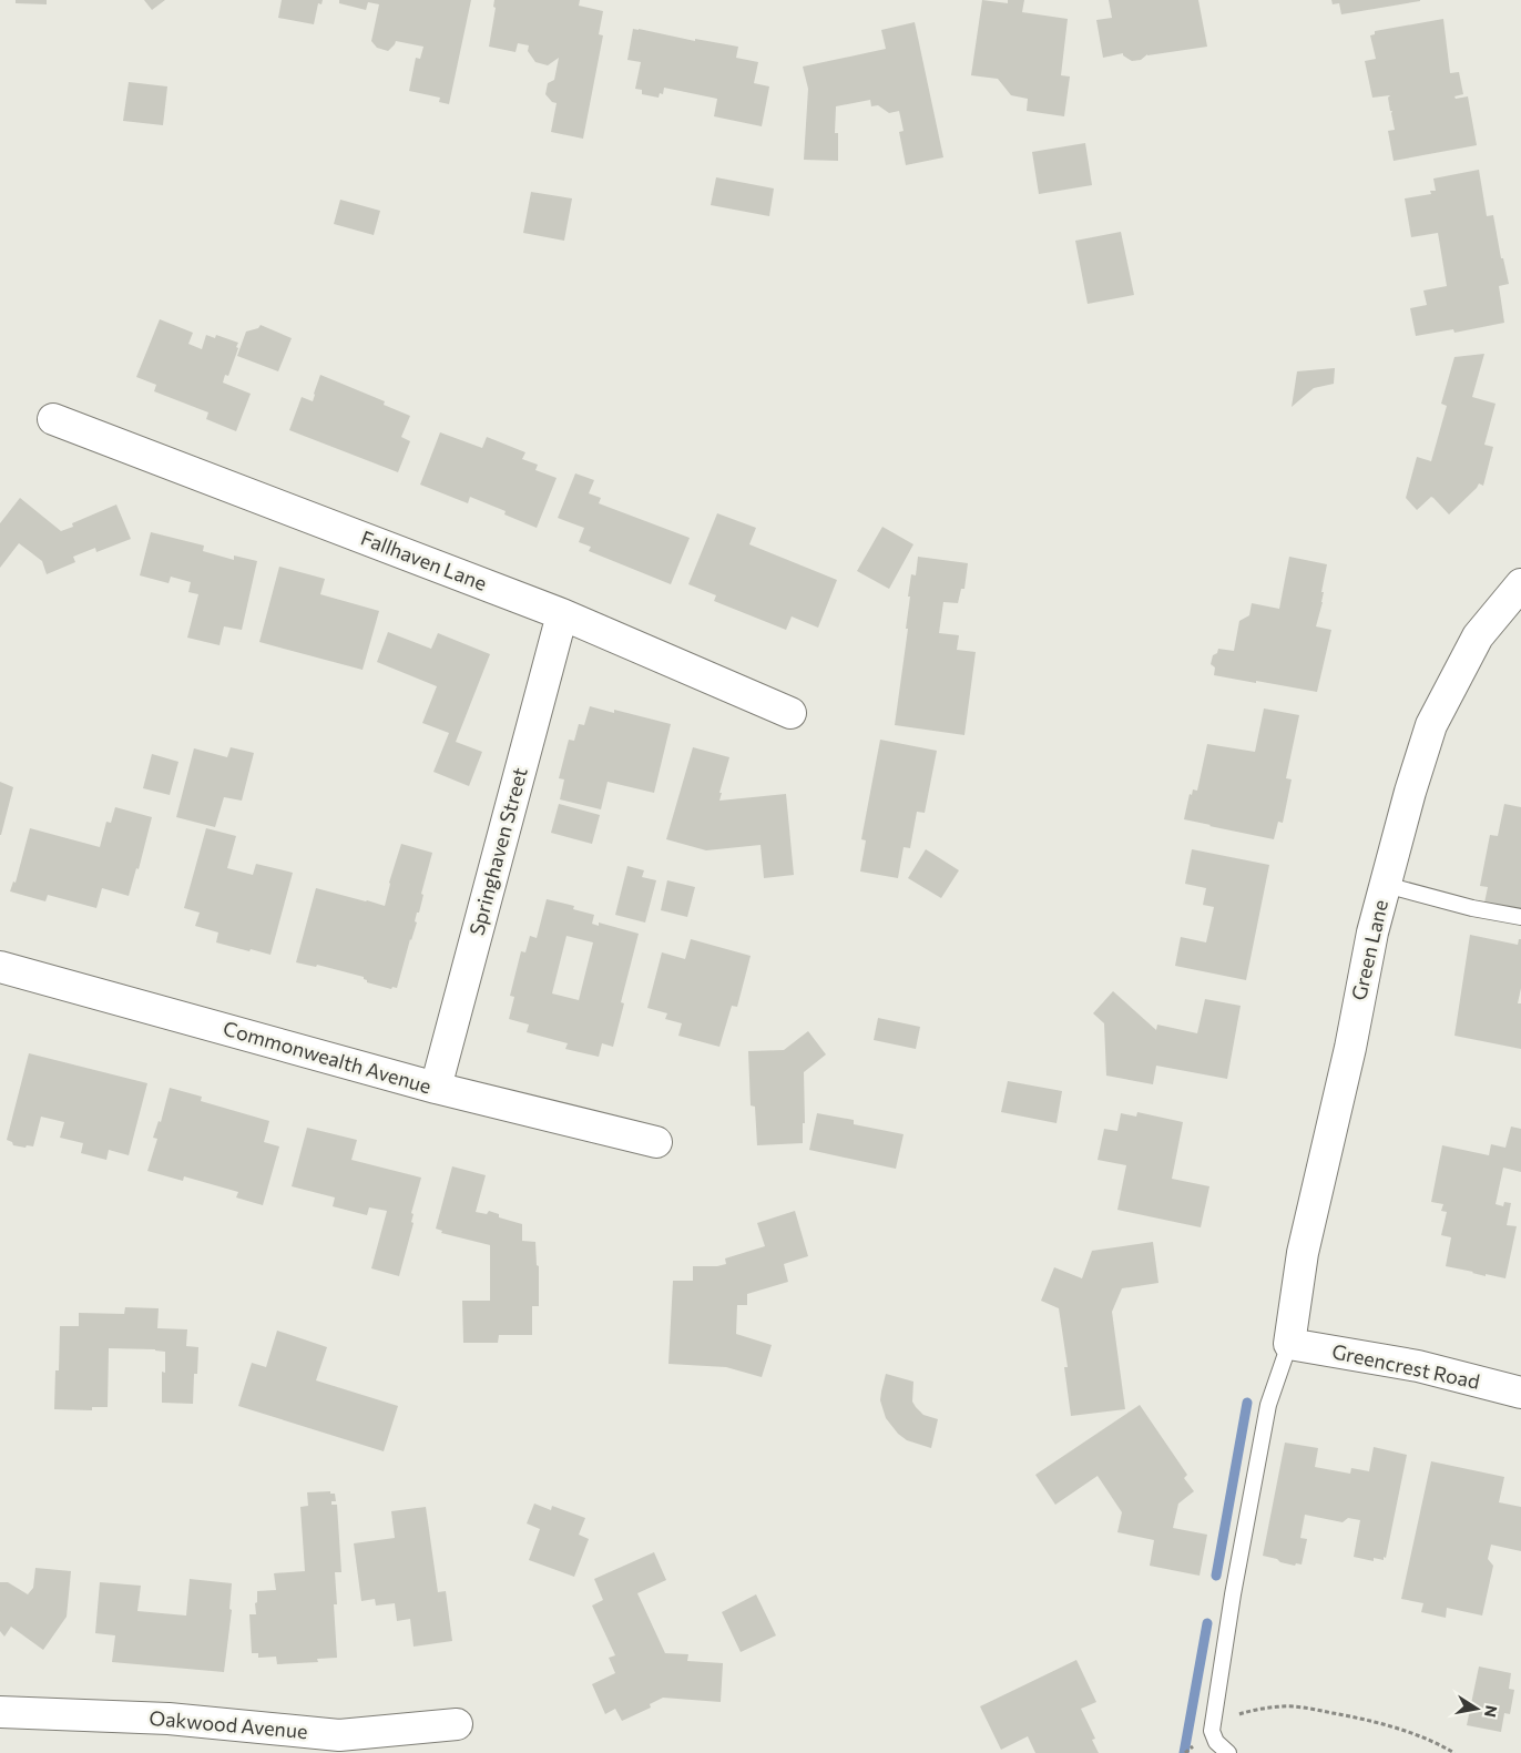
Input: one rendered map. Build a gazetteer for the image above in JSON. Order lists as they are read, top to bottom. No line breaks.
{"streets":{"street":["Fallhaven Lane","Springhaven Street","Green Lane","Commonwealth Avenue","Greencrest Road","Oakwood Avenue"]},"crossings":[["Fallhaven Lane","Springhaven Street"],["Springhaven Street","Commonwealth Avenue"],["Green Lane","Greencrest Road"]],"north":"right"}
